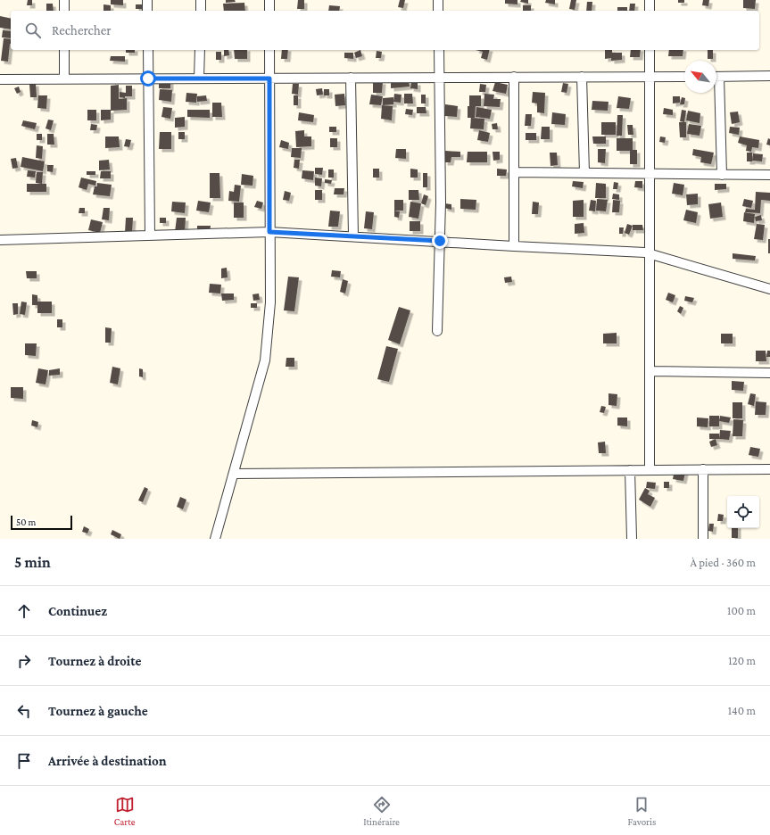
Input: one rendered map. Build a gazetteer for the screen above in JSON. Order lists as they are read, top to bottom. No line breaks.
{"scale_bar":"50 m","north":"top left","page":{"search":"Rechercher","scale":"50 m","heading":["5 min","À pied · 360 m"],"list":[["Continuez","100 m"],["Tournez à droite","120 m"],["Tournez à gauche","140 m"],"Arrivée à destination"],"nav":["Carte","Itinéraire","Favoris"]}}
